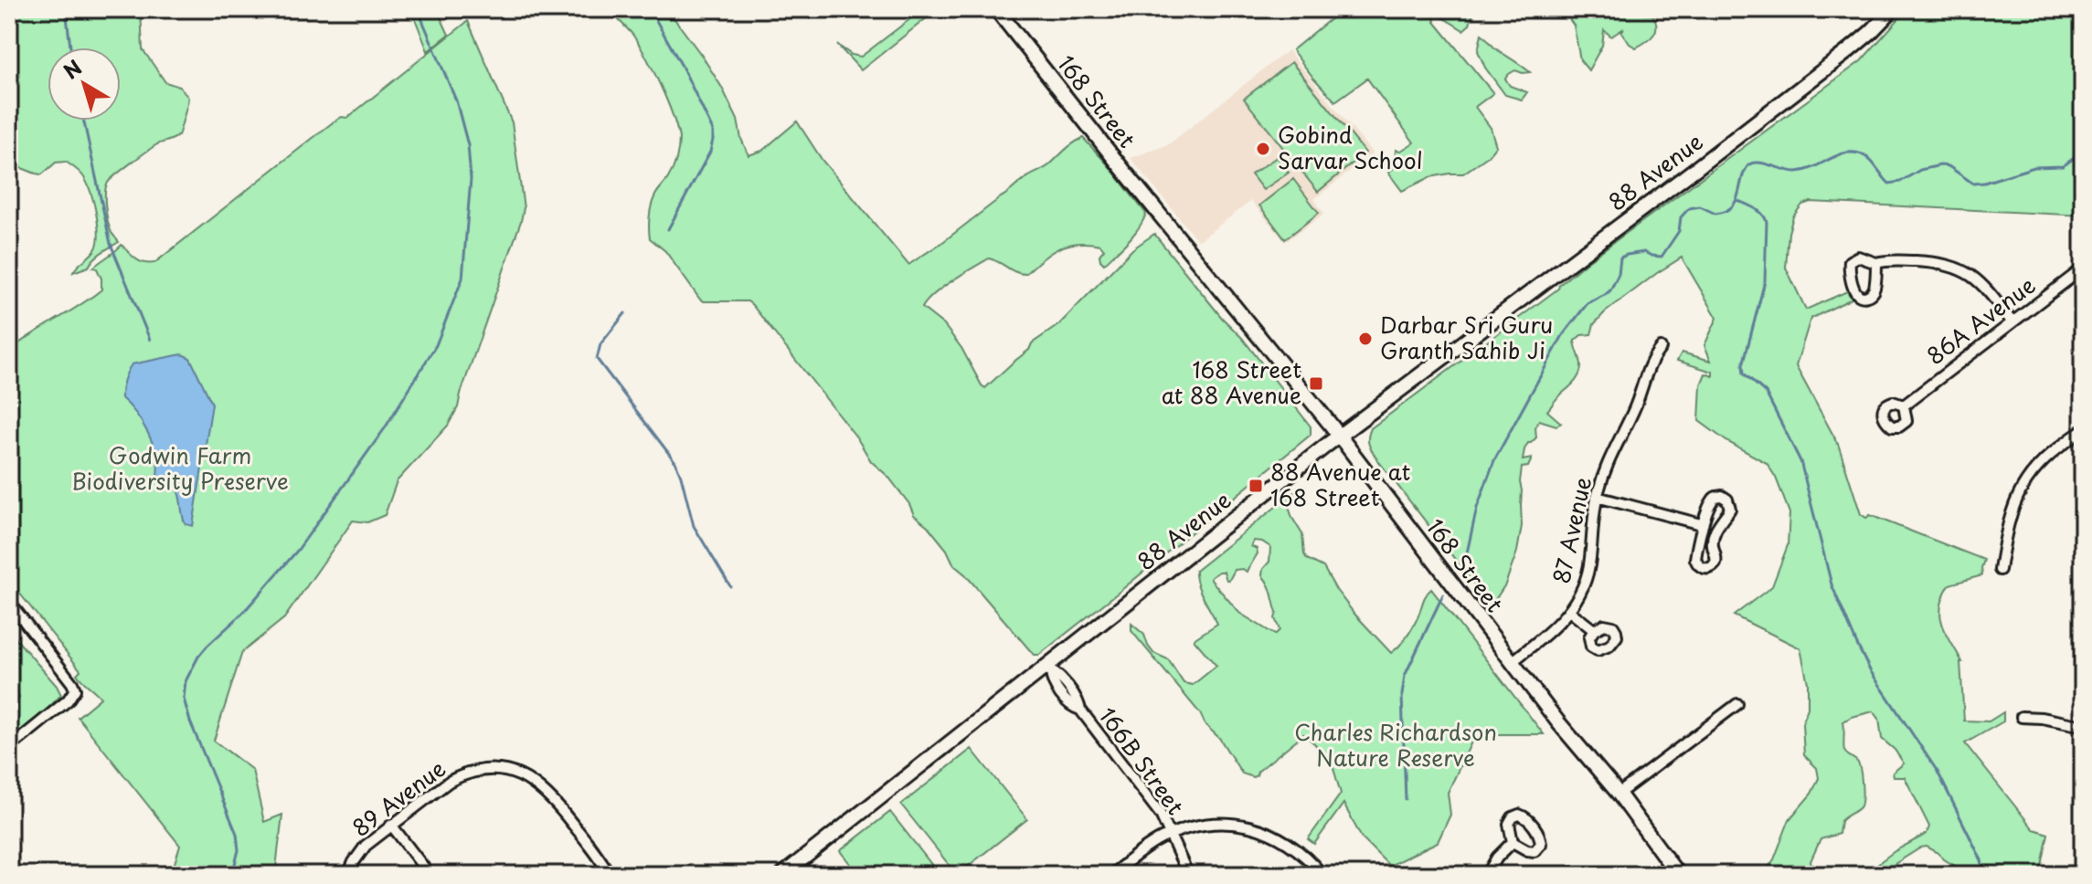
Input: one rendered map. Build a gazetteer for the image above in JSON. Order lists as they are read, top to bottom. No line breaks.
{"streets":{"main road":["168 Street","88 Avenue"],"street":["86A Avenue","87 Avenue","166B Street","89 Avenue"]},"crossings":[["168 Street","88 Avenue"],["168 Street","87 Avenue"],["88 Avenue","166B Street"]],"parks":["Godwin Farm Biodiversity Preserve","Charles Richardson Nature Reserve"],"places":{"other":["Gobind Sarvar School","Darbar Sri Guru Granth Sahib Ji"],"transit":["168 Street at 88 Avenue","88 Avenue at 168 Street"]},"north":"top left"}
